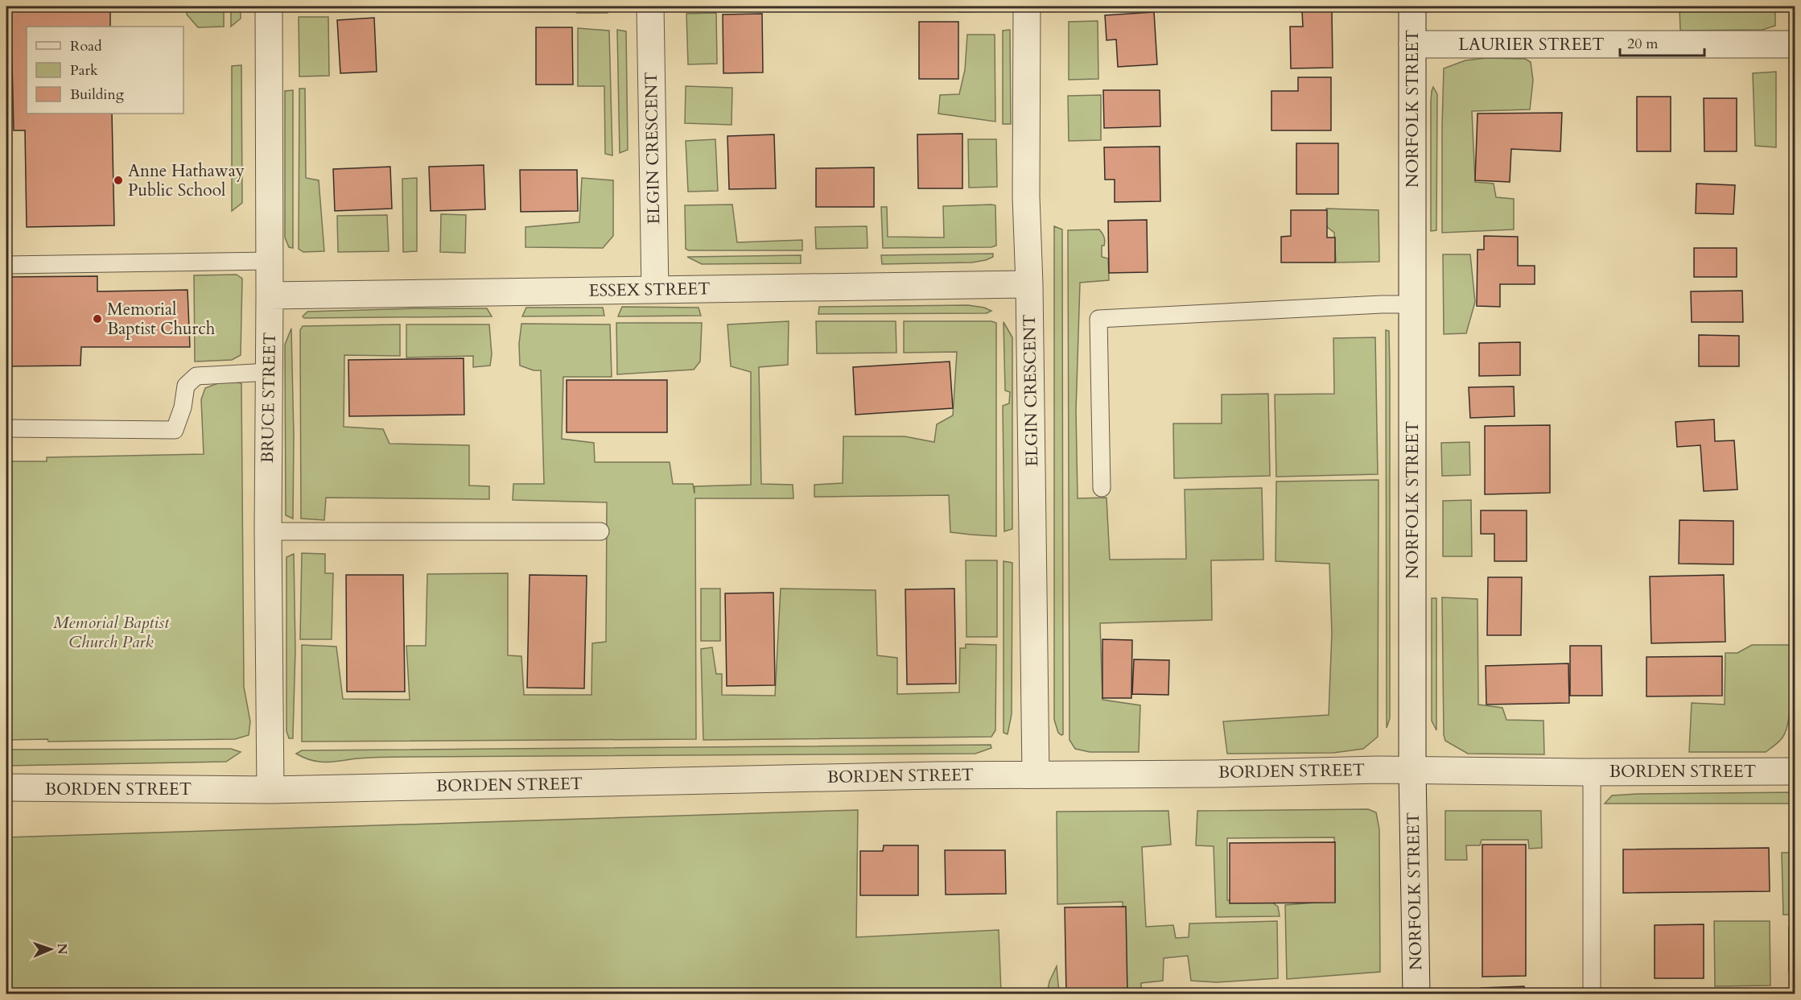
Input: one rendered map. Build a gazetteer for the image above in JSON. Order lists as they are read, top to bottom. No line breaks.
{"streets":{"street":["LAURIER STREET","NORFOLK STREET","ELGIN CRESCENT","ESSEX STREET","BRUCE STREET","BORDEN STREET"]},"crossings":[["LAURIER STREET","NORFOLK STREET"],["NORFOLK STREET","BORDEN STREET"],["ELGIN CRESCENT","ESSEX STREET"],["ELGIN CRESCENT","BORDEN STREET"],["ESSEX STREET","BRUCE STREET"],["BRUCE STREET","BORDEN STREET"]],"parks":["Memorial Baptist Church Park"],"places":["Anne Hathaway Public School","Memorial Baptist Church"],"legend":["Road","Park","Building"],"scale_bar":"20 m","north":"right"}
